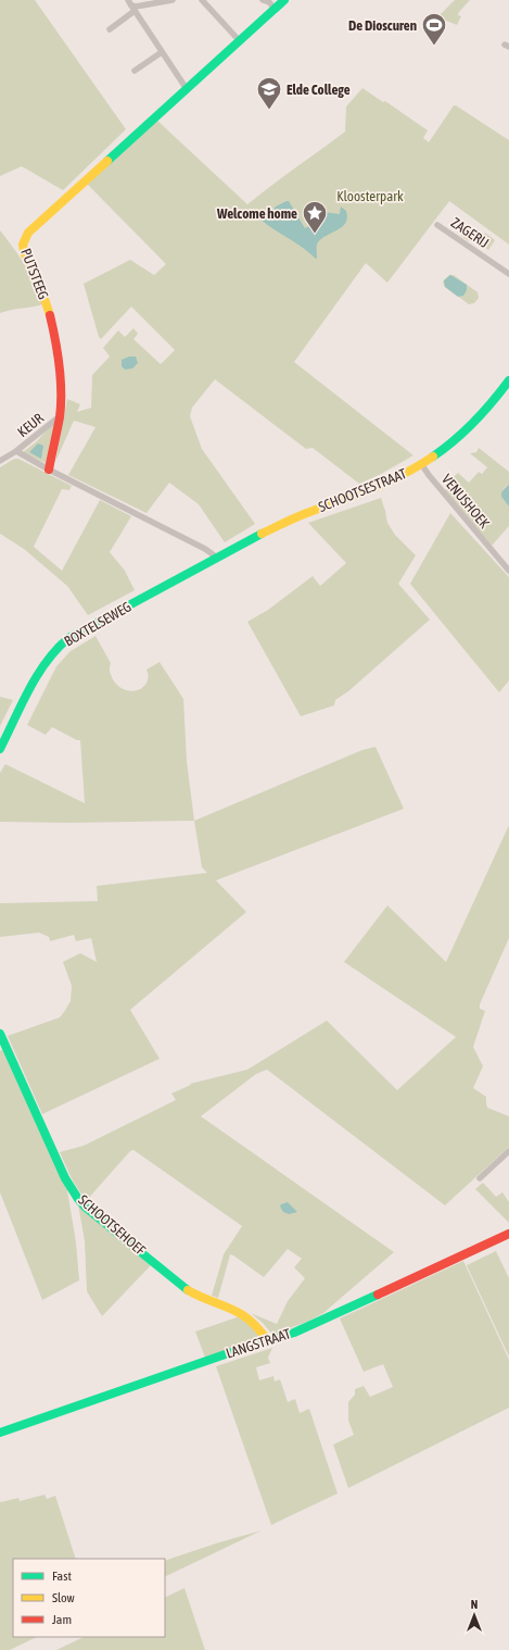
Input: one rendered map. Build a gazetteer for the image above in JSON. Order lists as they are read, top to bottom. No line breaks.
{"streets":{"street":["ZAGERIJ","PUTSTEEG","KEUR","SCHOOTSESTRAAT","VENUSHOEK","BOXTELSEWEG","SCHOOTSEHOEF","LANGSTRAAT"]},"crossings":[["PUTSTEEG","KEUR"],["SCHOOTSESTRAAT","VENUSHOEK"],["SCHOOTSESTRAAT","BOXTELSEWEG"],["SCHOOTSEHOEF","LANGSTRAAT"]],"parks":["Kloosterpark"],"places":{"sports":["De Dioscuren"],"school or university":["Elde College"],"place":["Welcome home"]},"legend":["Fast","Slow","Jam"],"north":"top"}
